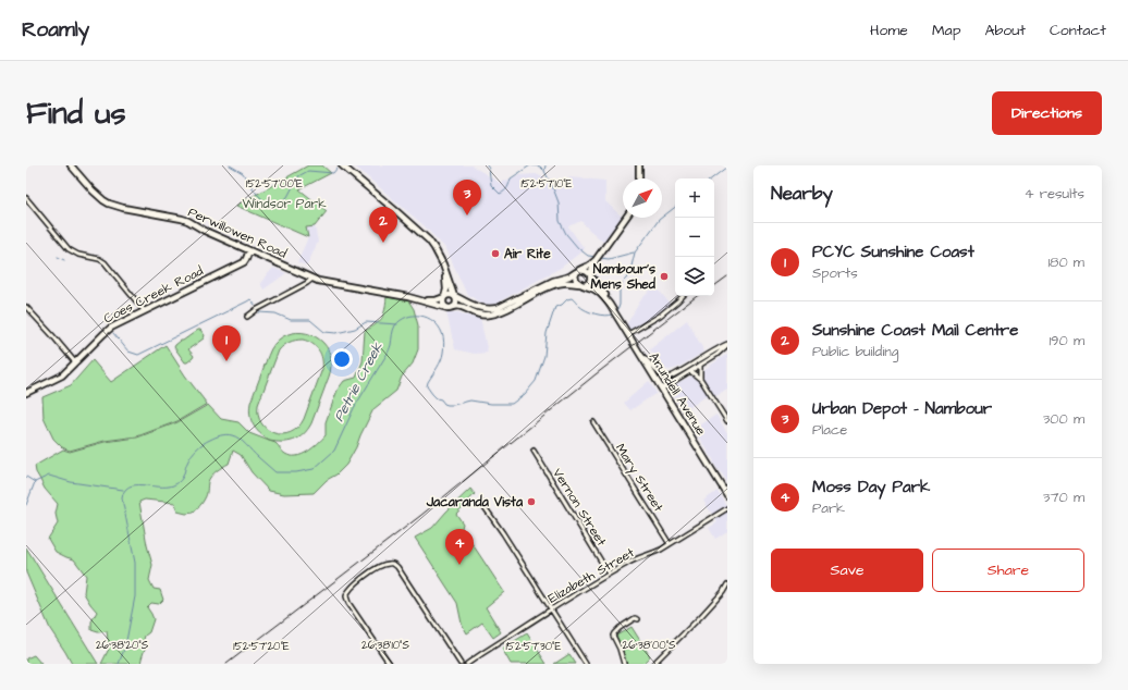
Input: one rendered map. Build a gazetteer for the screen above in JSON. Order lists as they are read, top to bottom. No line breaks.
{"streets":{"street":["Perwillowen Road","Coes Creek Road","Arundell Avenue","Mary Street","Vernon Street","Elizabeth Street"]},"crossings":[["Perwillowen Road","Coes Creek Road"],["Perwillowen Road","Arundell Avenue"],["Mary Street","Elizabeth Street"],["Vernon Street","Elizabeth Street"]],"water":["Petrie Creek"],"parks":["Windsor Park"],"places":["Air Rite","Nambour's Mens Shed","Jacaranda Vista"],"north":"top right","page":{"header":"Roamly","nav":["Home","Map","About","Contact"],"buttons":["Directions",["Save","Share"]],"title":"Find us","heading":["Nearby","4 results"],"map_buttons":["+","−"],"pins":["3","2","1","4"],"list":[{"mark":"1","name":"PCYC Sunshine Coast","note":"Sports","value":"180 m"},{"mark":"2","name":"Sunshine Coast Mail Centre","note":"Public building","value":"190 m"},{"mark":"3","name":"Urban Depot - Nambour","note":"Place","value":"300 m"},{"mark":"4","name":"Moss Day Park","note":"Park","value":"370 m"}]},"coordinates":["152°57'00\"E","152°57'10\"E","26°38'20\"S","26°38'10\"S","26°38'00\"S","152°57'20\"E","152°57'30\"E"]}
